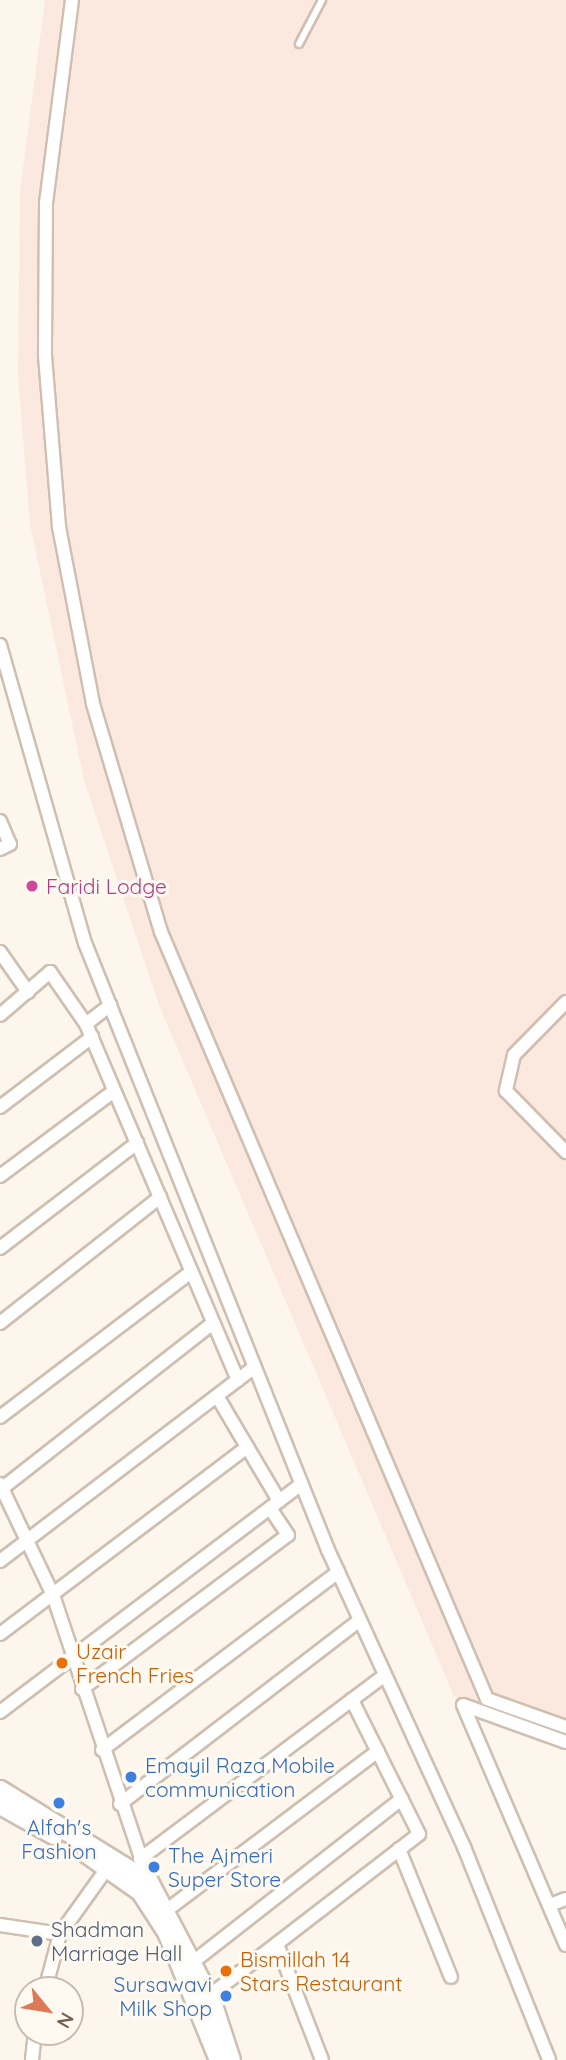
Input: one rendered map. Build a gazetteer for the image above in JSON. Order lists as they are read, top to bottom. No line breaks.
{"places":["Faridi Lodge","Uzair French Fries","Emayil Raza Mobile communication","Alfah's Fashion","The Ajmeri Super Store","Shadman Marriage Hall","Bismillah 14 Stars Restaurant","Sursawavi Milk Shop"],"north":"bottom right"}
